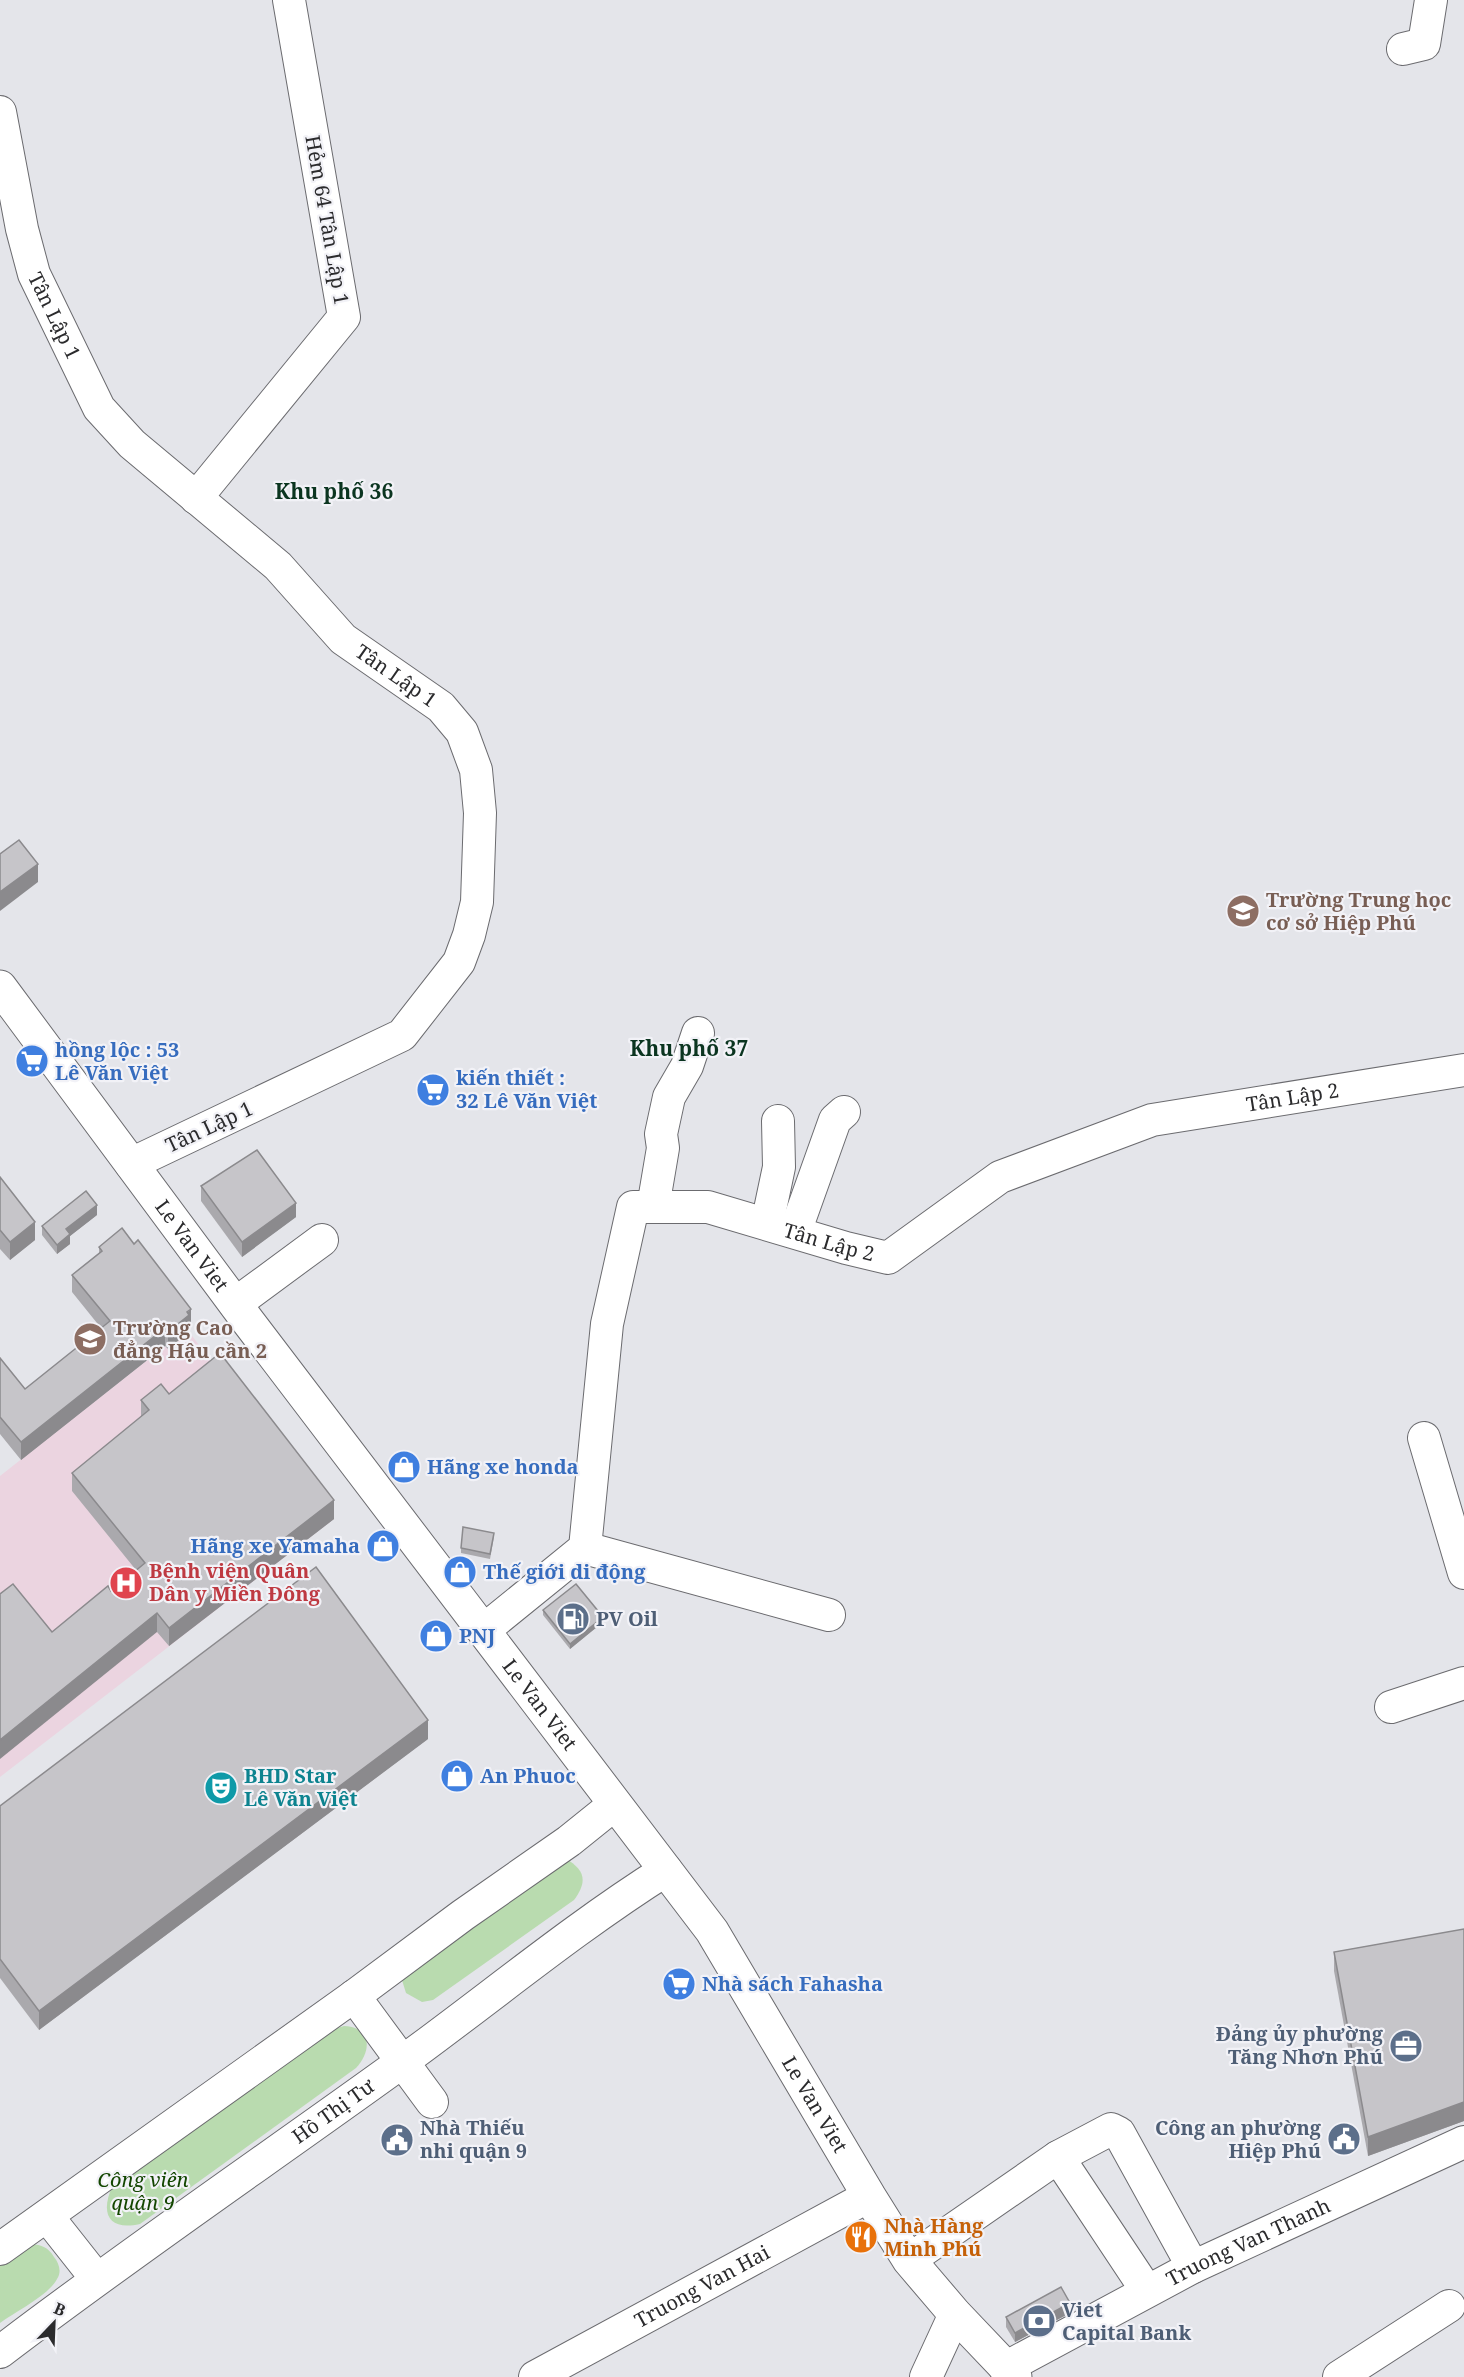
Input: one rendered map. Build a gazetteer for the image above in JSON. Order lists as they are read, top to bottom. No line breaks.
{"streets":{"main road":["Le Van Viet"],"street":["Hẻm 64 Tân Lập 1","Tân Lập 1","Tân Lập 2","Hồ Thị Tư","Truong Van Thanh","Truong Van Hai"]},"crossings":[["Hẻm 64 Tân Lập 1","Tân Lập 1"],["Tân Lập 1","Le Van Viet"],["Le Van Viet","Hồ Thị Tư"],["Le Van Viet","Truong Van Thanh"],["Le Van Viet","Truong Van Hai"]],"districts":["Khu phố 36","Khu phố 37"],"parks":["Công viên quận 9"],"places":{"school or university":["Trường Trung học cơ sở Hiệp Phú","Trường Cao đẳng Hậu cần 2"],"supermarket":["hồng lộc : 53 Lê Văn Việt","kiến thiết : 32 Lê Văn Việt","Nhà sách Fahasha"],"shop":["Hãng xe honda","Hãng xe Yamaha","Thế giới di động","PNJ","An Phuoc"],"hospital":["Bệnh viện Quân Dân y Miền Đông"],"fuel station":["PV Oil"],"theatre":["BHD Star Lê Văn Việt"],"office":["Đảng ủy phường Tăng Nhơn Phú"],"public building":["Công an phường Hiệp Phú","Nhà Thiếu nhi quận 9"],"restaurant":["Nhà Hàng Minh Phú"],"bank":["Viet Capital Bank"]},"north":"top right"}
